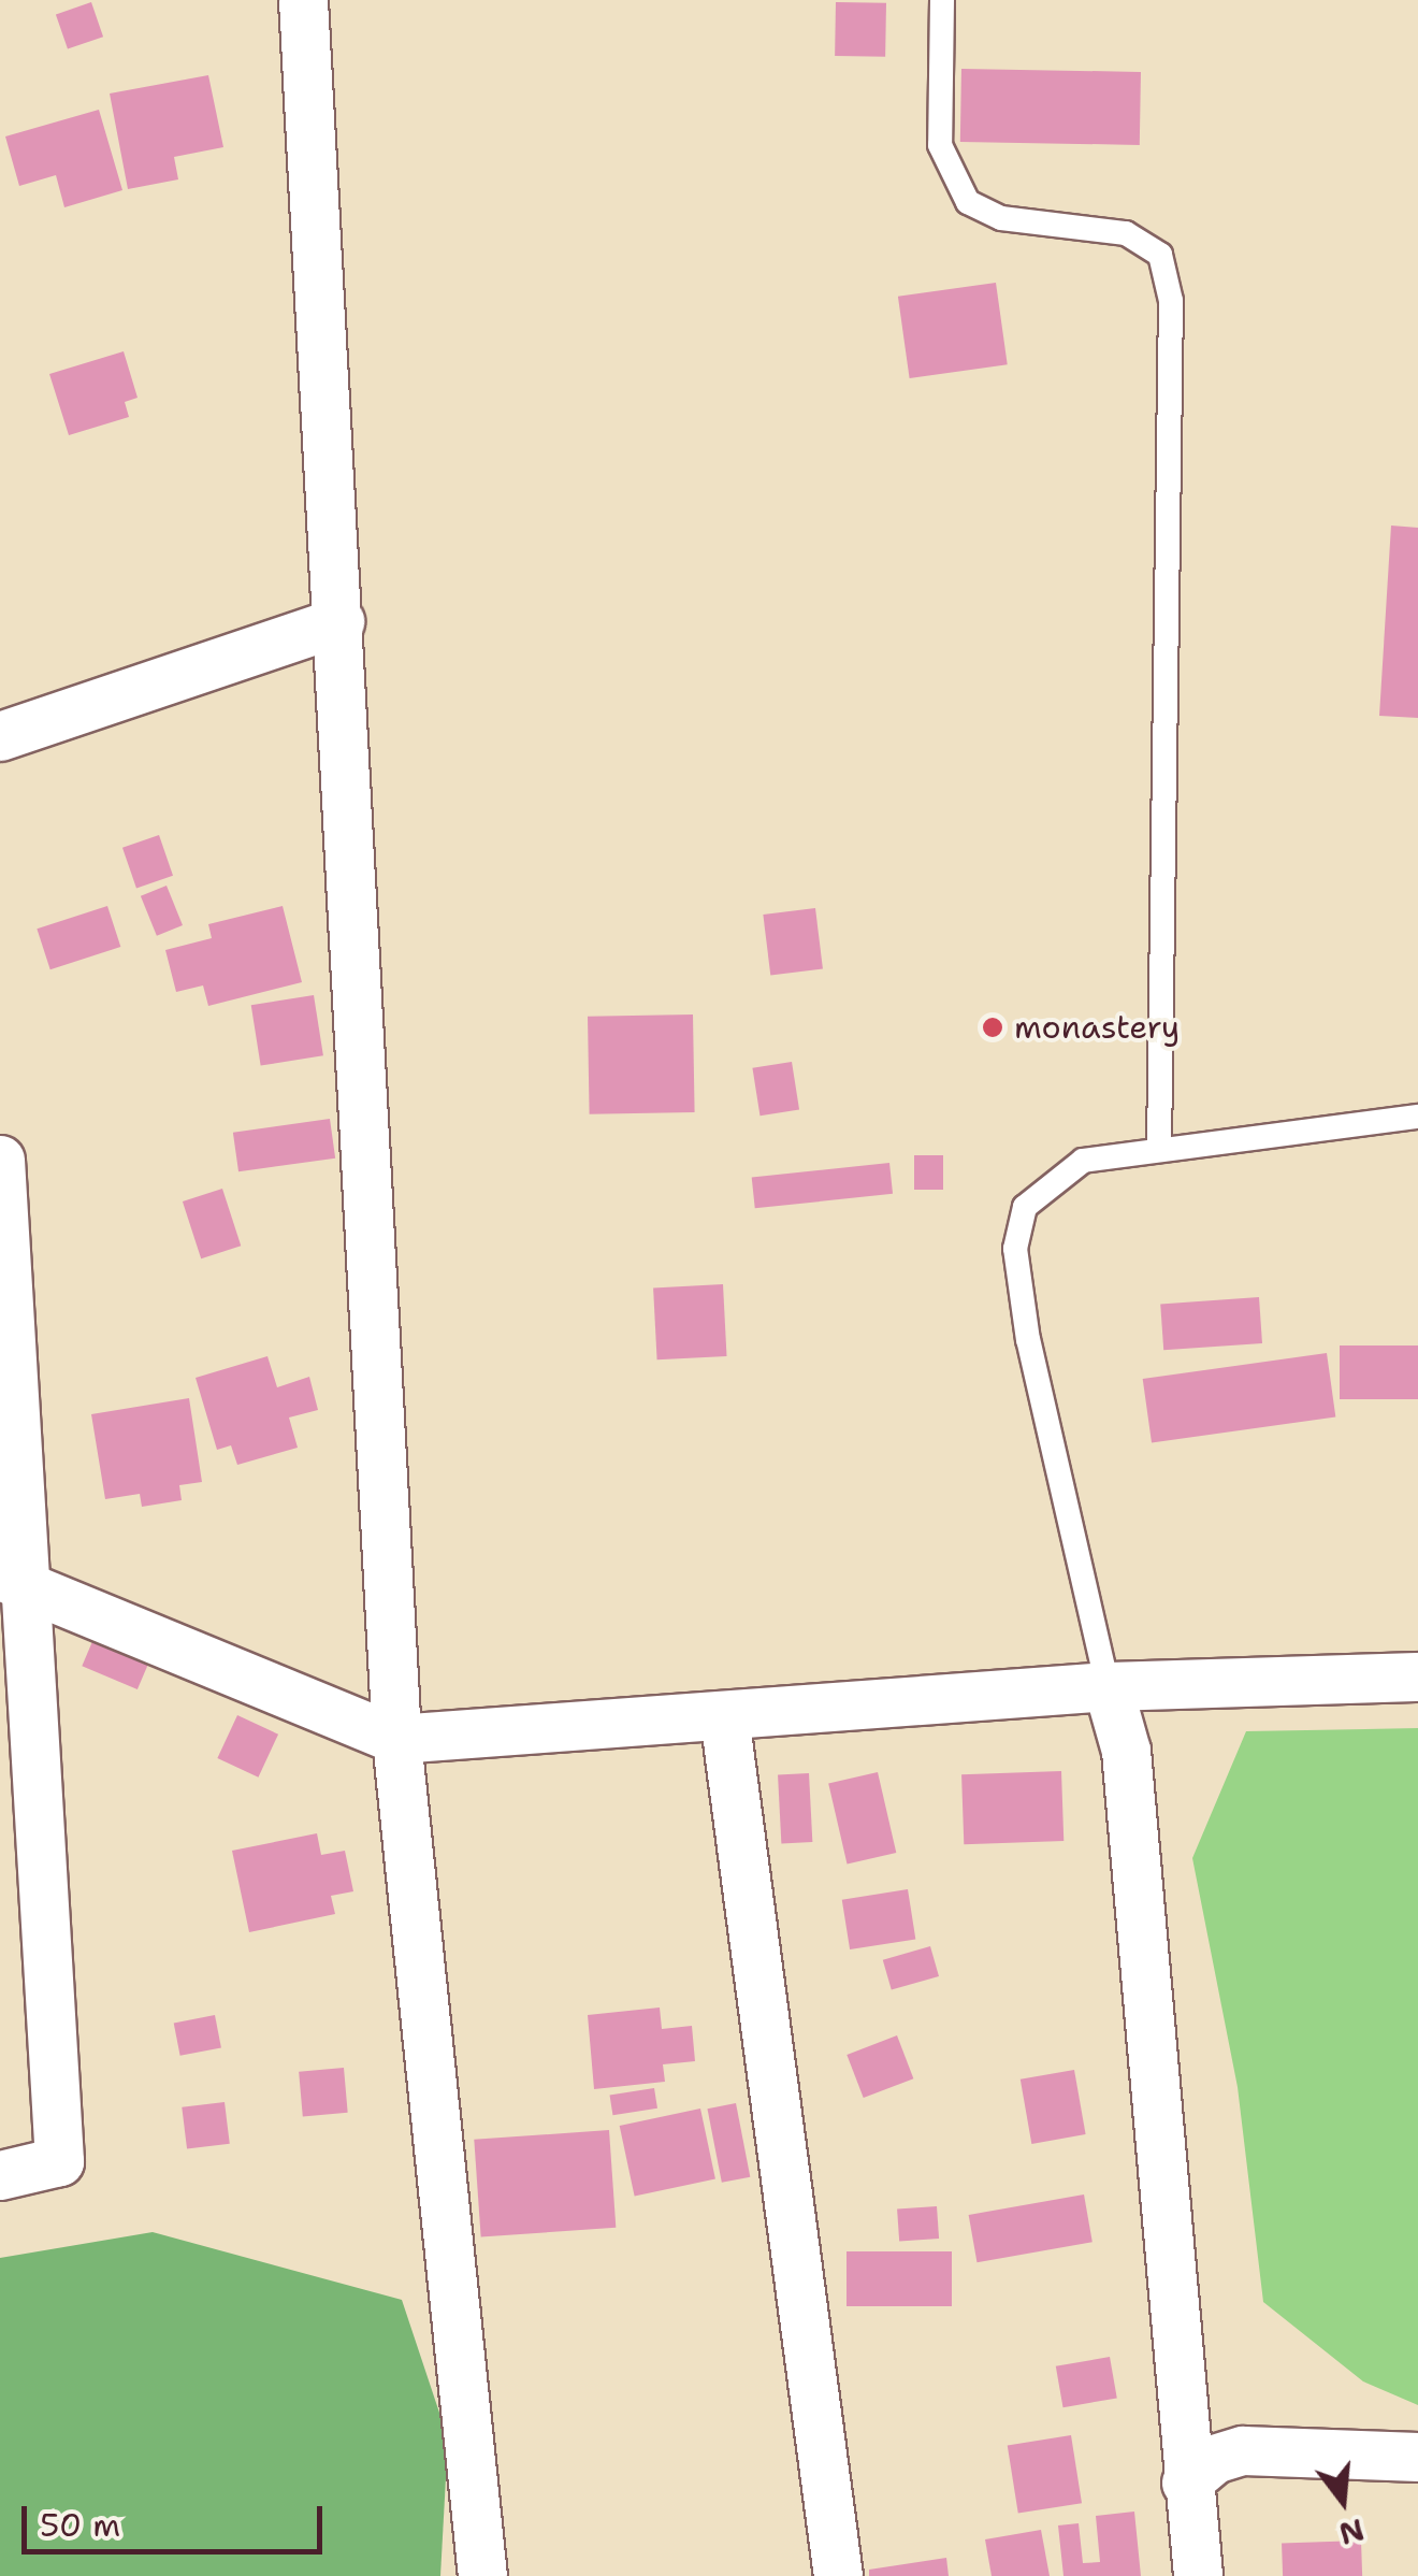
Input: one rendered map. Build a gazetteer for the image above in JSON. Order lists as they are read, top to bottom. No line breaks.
{"places":["monastery"],"scale_bar":"50 m","north":"bottom"}
